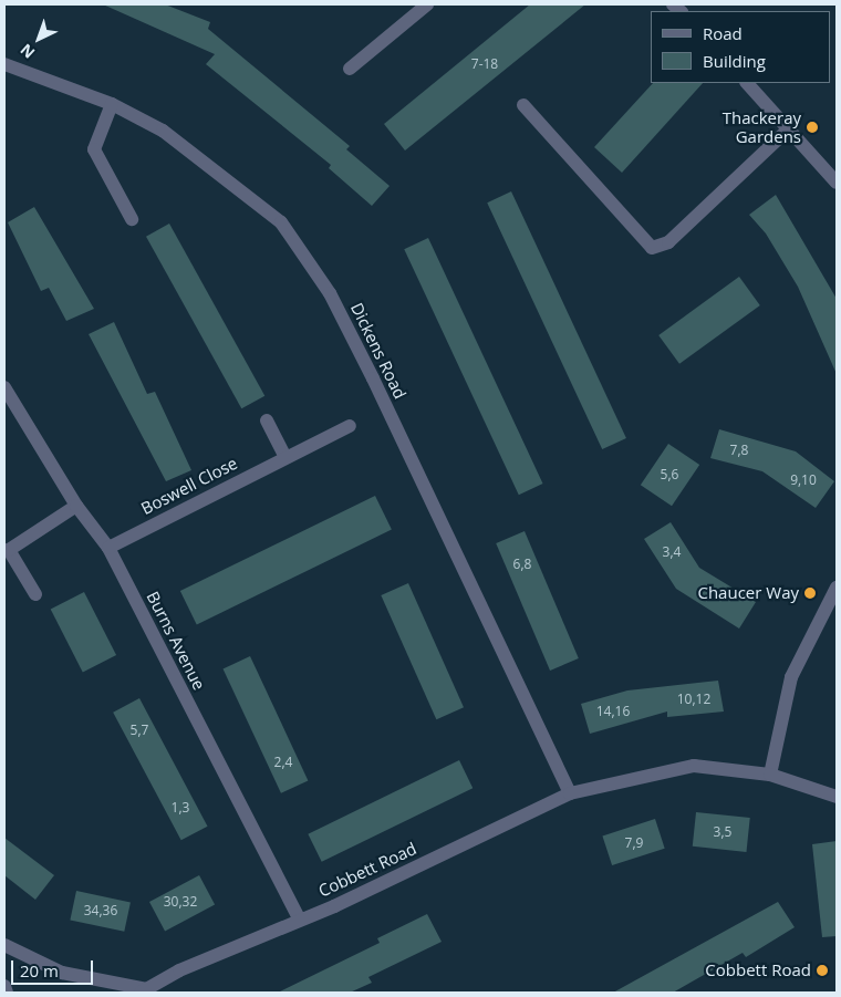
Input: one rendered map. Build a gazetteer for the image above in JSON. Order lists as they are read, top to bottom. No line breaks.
{"streets":{"street":["Dickens Road","Boswell Close","Burns Avenue","Cobbett Road"]},"crossings":[["Dickens Road","Cobbett Road"],["Boswell Close","Burns Avenue"],["Burns Avenue","Cobbett Road"]],"places":["Thackeray Gardens","Chaucer Way","Cobbett Road"],"house_numbers":["7-18","7,8","5,6","9,10","3,4","6,8","10,12","14,16","5,7","2,4","1,3","3,5","7,9","30,32","34,36"],"legend":["Road","Building"],"scale_bar":"20 m","north":"bottom left"}
